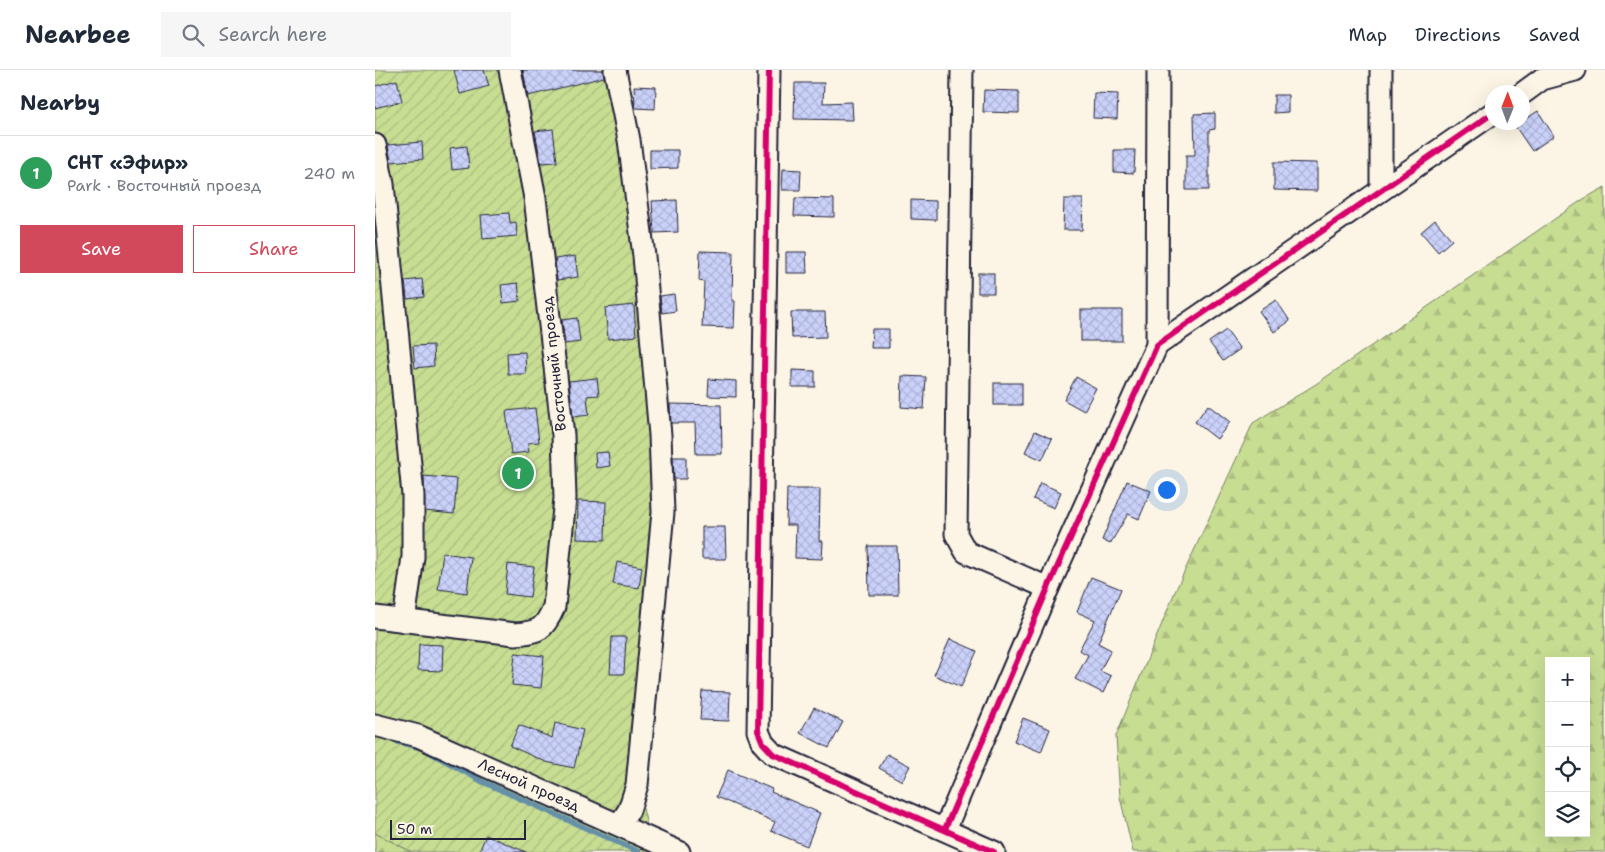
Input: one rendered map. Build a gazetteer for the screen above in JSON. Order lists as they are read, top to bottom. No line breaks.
{"streets":{"street":["Восточный проезд","Лесной проезд"]},"scale_bar":"50 m","north":"top","page":{"header":"Nearbee","search":"Search here","nav":["Map","Directions","Saved"],"heading":"Nearby","list":[{"mark":"1","name":"СНТ «Эфир»","note":"Park · Восточный проезд","value":"240 m"}],"buttons":["Save","Share"],"pins":"1","map_buttons":["+","−"],"scale":"50 m"}}
